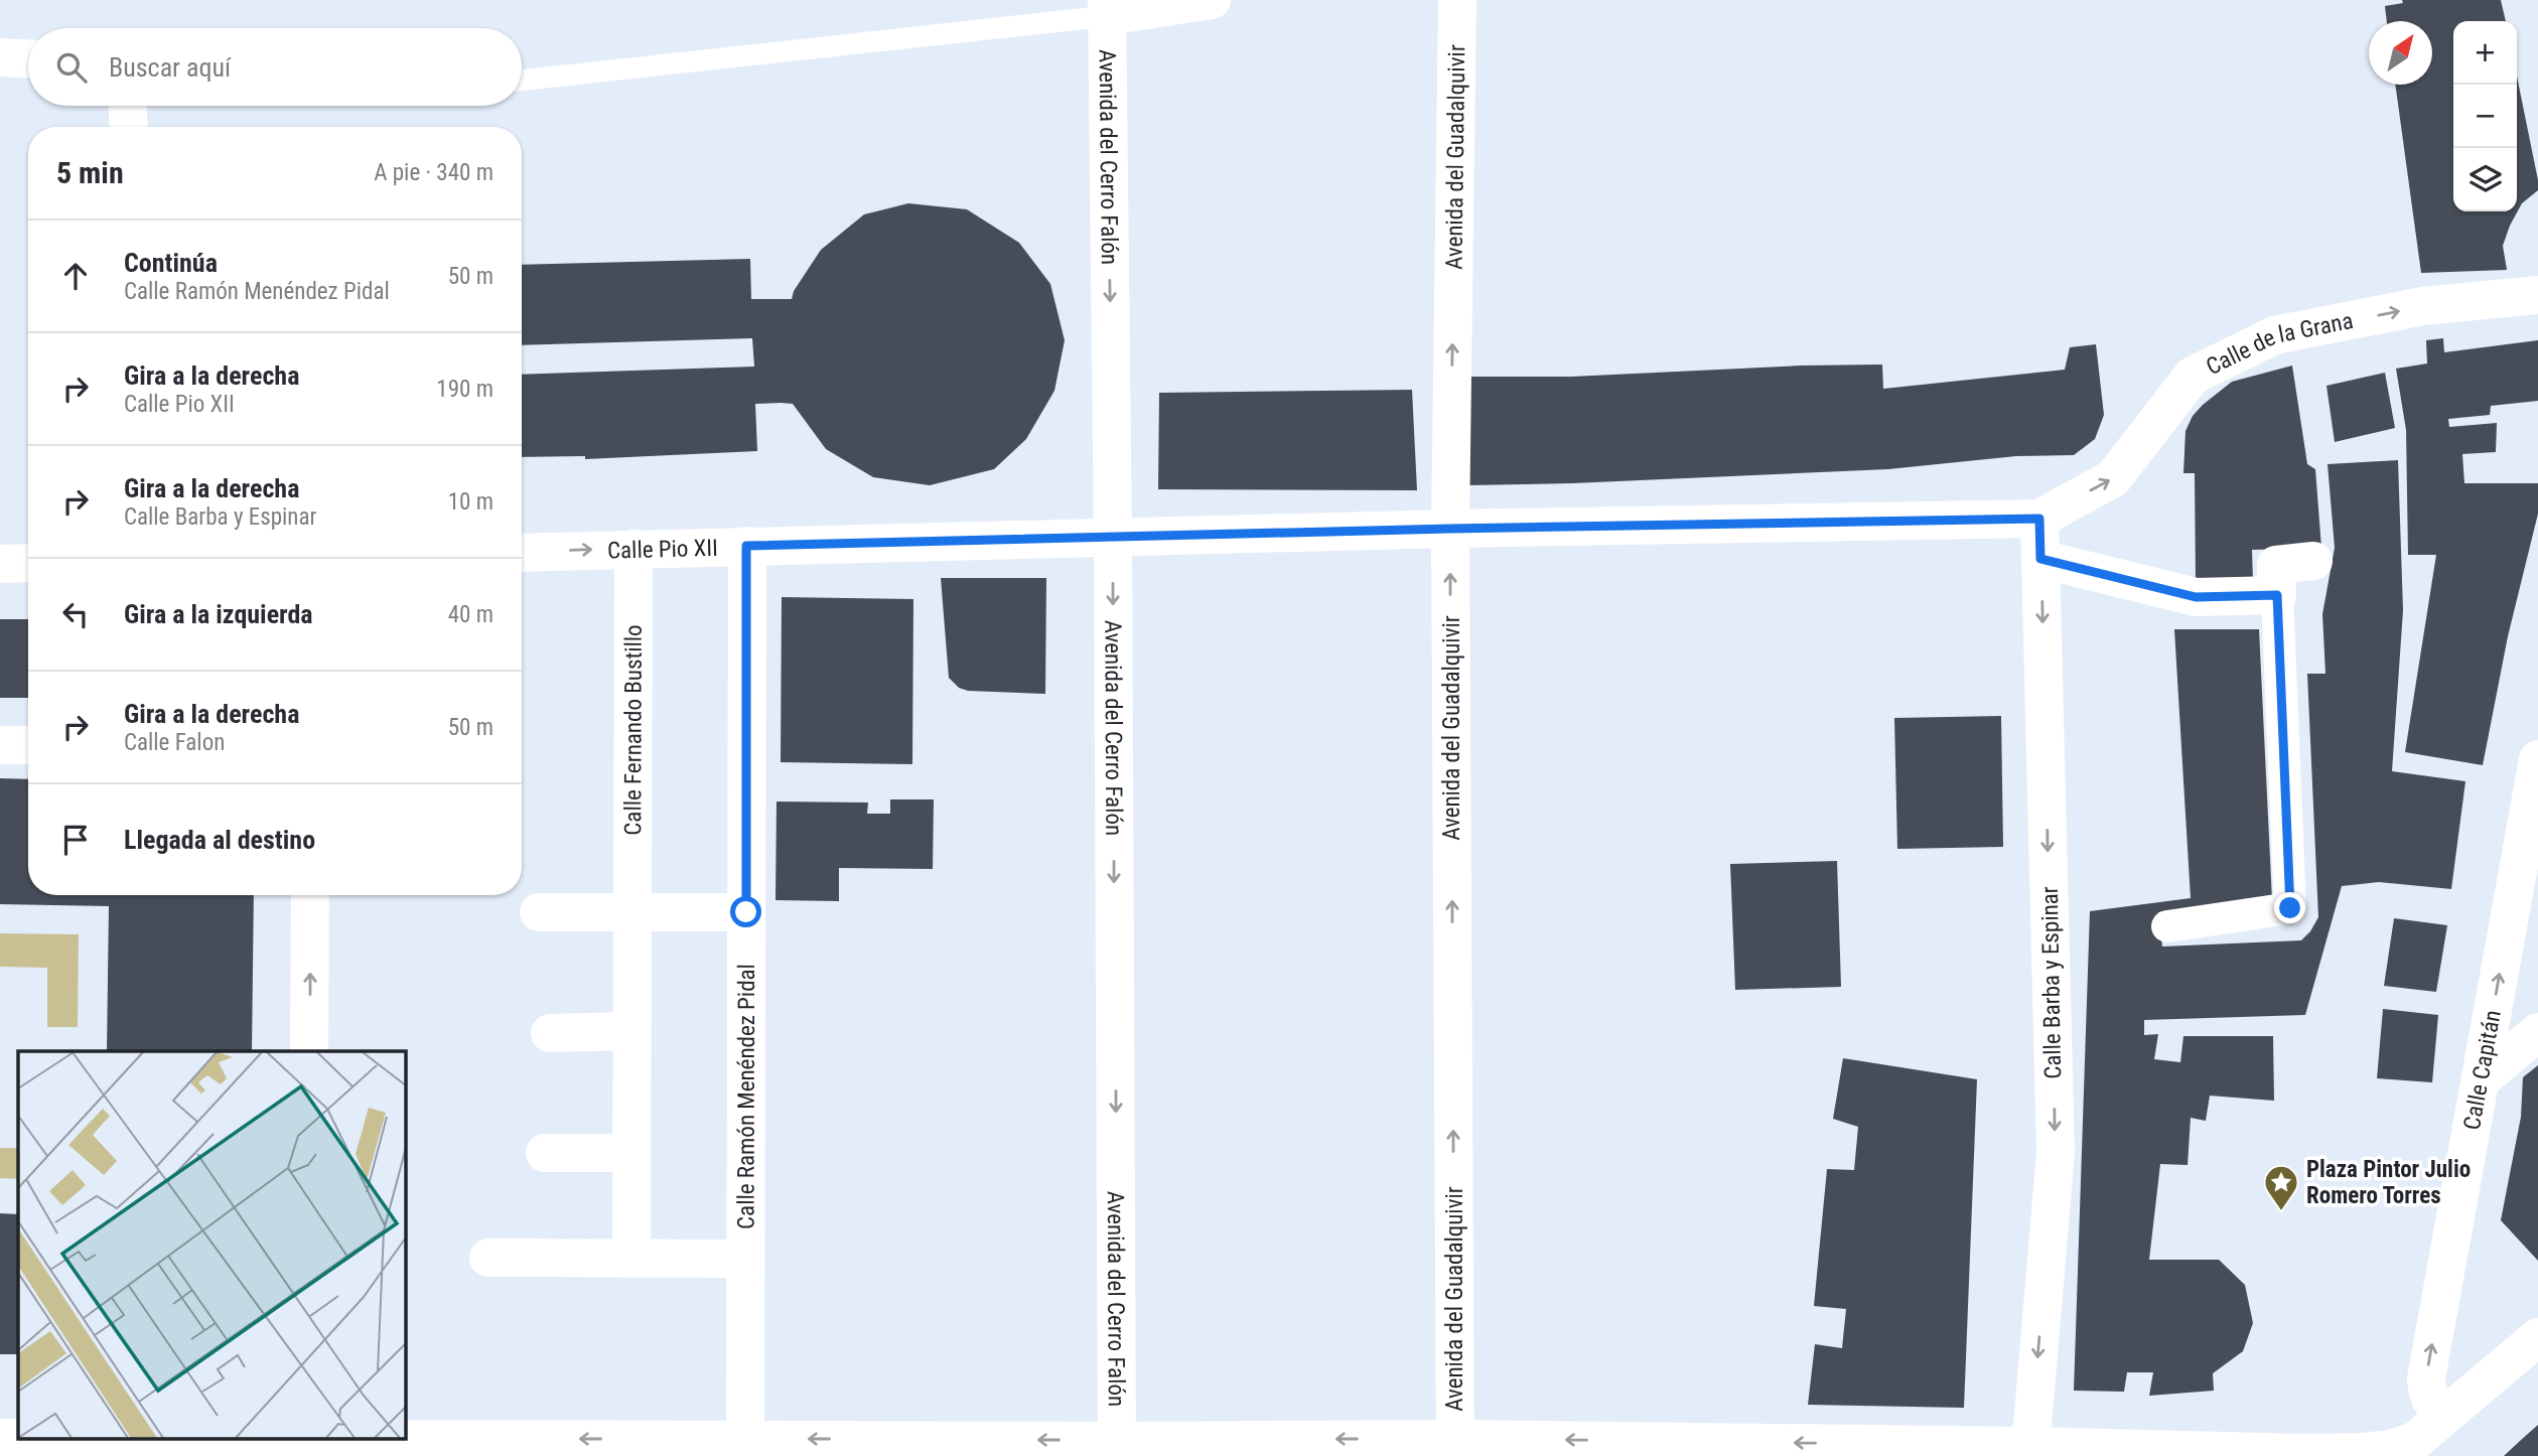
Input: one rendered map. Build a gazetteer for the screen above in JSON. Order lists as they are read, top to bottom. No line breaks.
{"streets":{"street":["Avenida del Cerro Falón","Avenida del Guadalquivir","Calle de la Grana","Calle Pio XII","Calle Fernando Bustillo","Calle Barba y Espinar","Calle Capitán","Calle Ramón Menéndez Pidal"]},"crossings":[["Avenida del Cerro Falón","Calle Pio XII"],["Avenida del Guadalquivir","Calle Pio XII"],["Calle de la Grana","Calle Pio XII"],["Calle de la Grana","Calle Barba y Espinar"],["Calle Pio XII","Calle Fernando Bustillo"],["Calle Pio XII","Calle Barba y Espinar"],["Calle Pio XII","Calle Ramón Menéndez Pidal"]],"one_way":["Avenida del Cerro Falón","Avenida del Guadalquivir","Calle de la Grana","Calle Barba y Espinar","Calle Capitán"],"places":{"place":["Plaza Pintor Julio Romero Torres"]},"north":"top right","page":{"map_buttons":["+","−"],"search":"Buscar aquí","heading":["5 min","A pie · 340 m"],"list":[["Continúa","Calle Ramón Menéndez Pidal","50 m"],["Gira a la derecha","Calle Pio XII","190 m"],["Gira a la derecha","Calle Barba y Espinar","10 m"],["Gira a la izquierda","40 m"],["Gira a la derecha","Calle Falon","50 m"],"Llegada al destino"]}}
